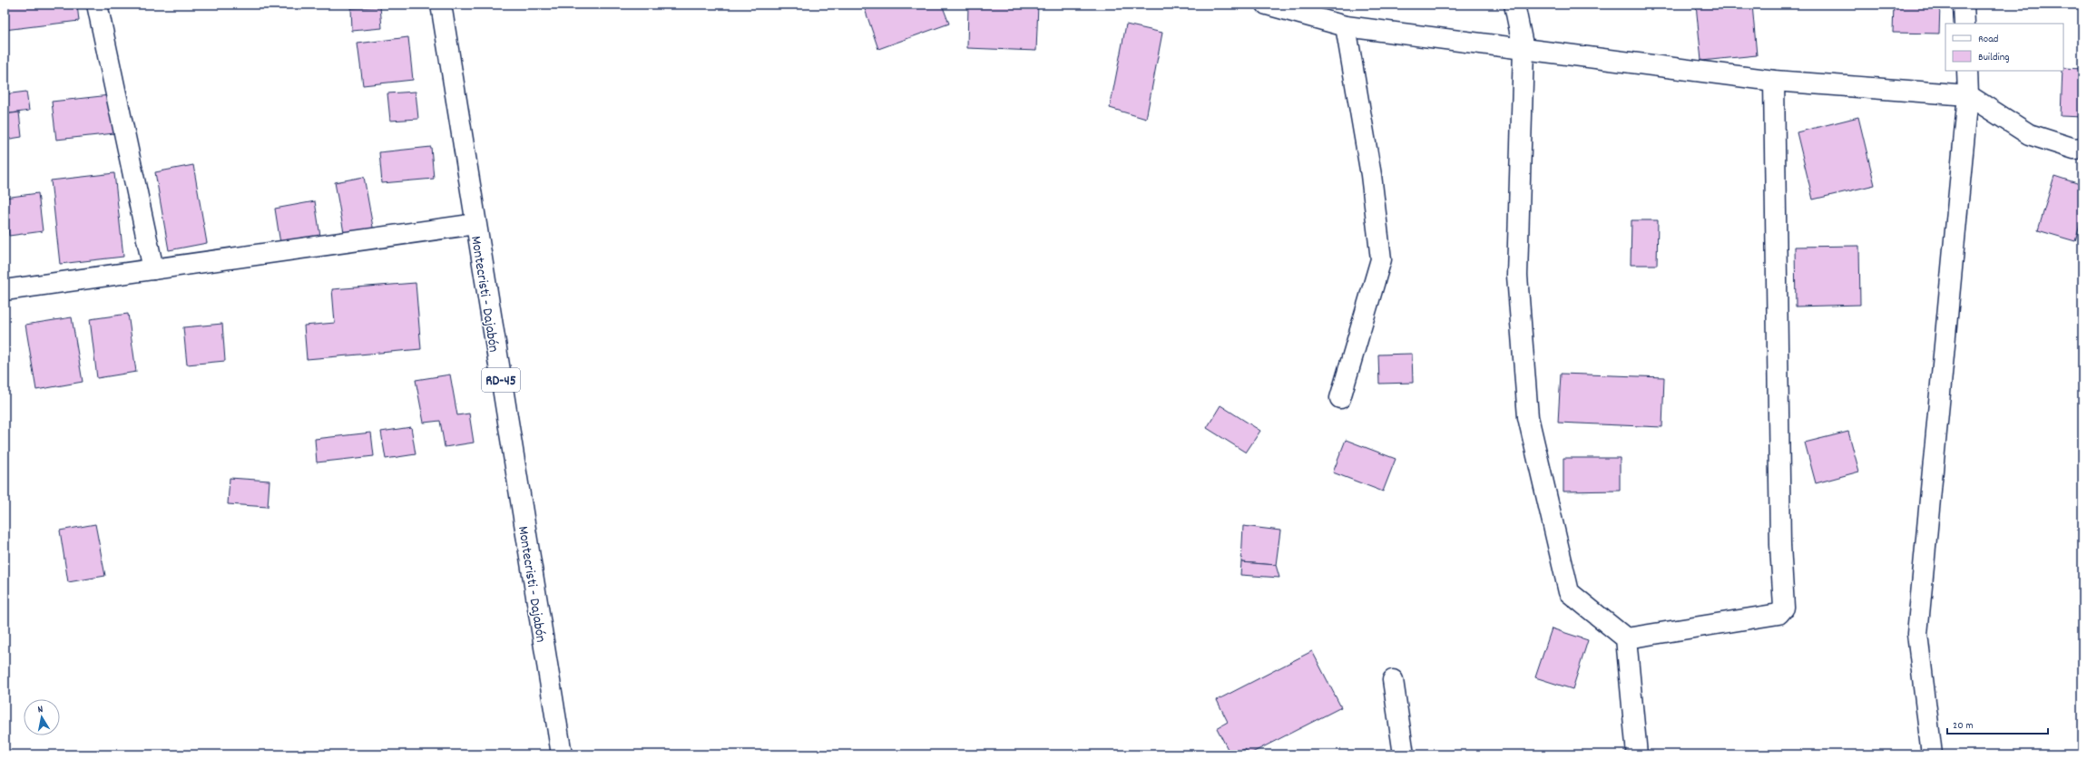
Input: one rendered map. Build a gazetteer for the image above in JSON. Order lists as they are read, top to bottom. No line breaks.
{"streets":{"street":["Montecristi - Dajabón","RD-45"]},"legend":["Road","Building"],"scale_bar":"20 m","north":"top"}
